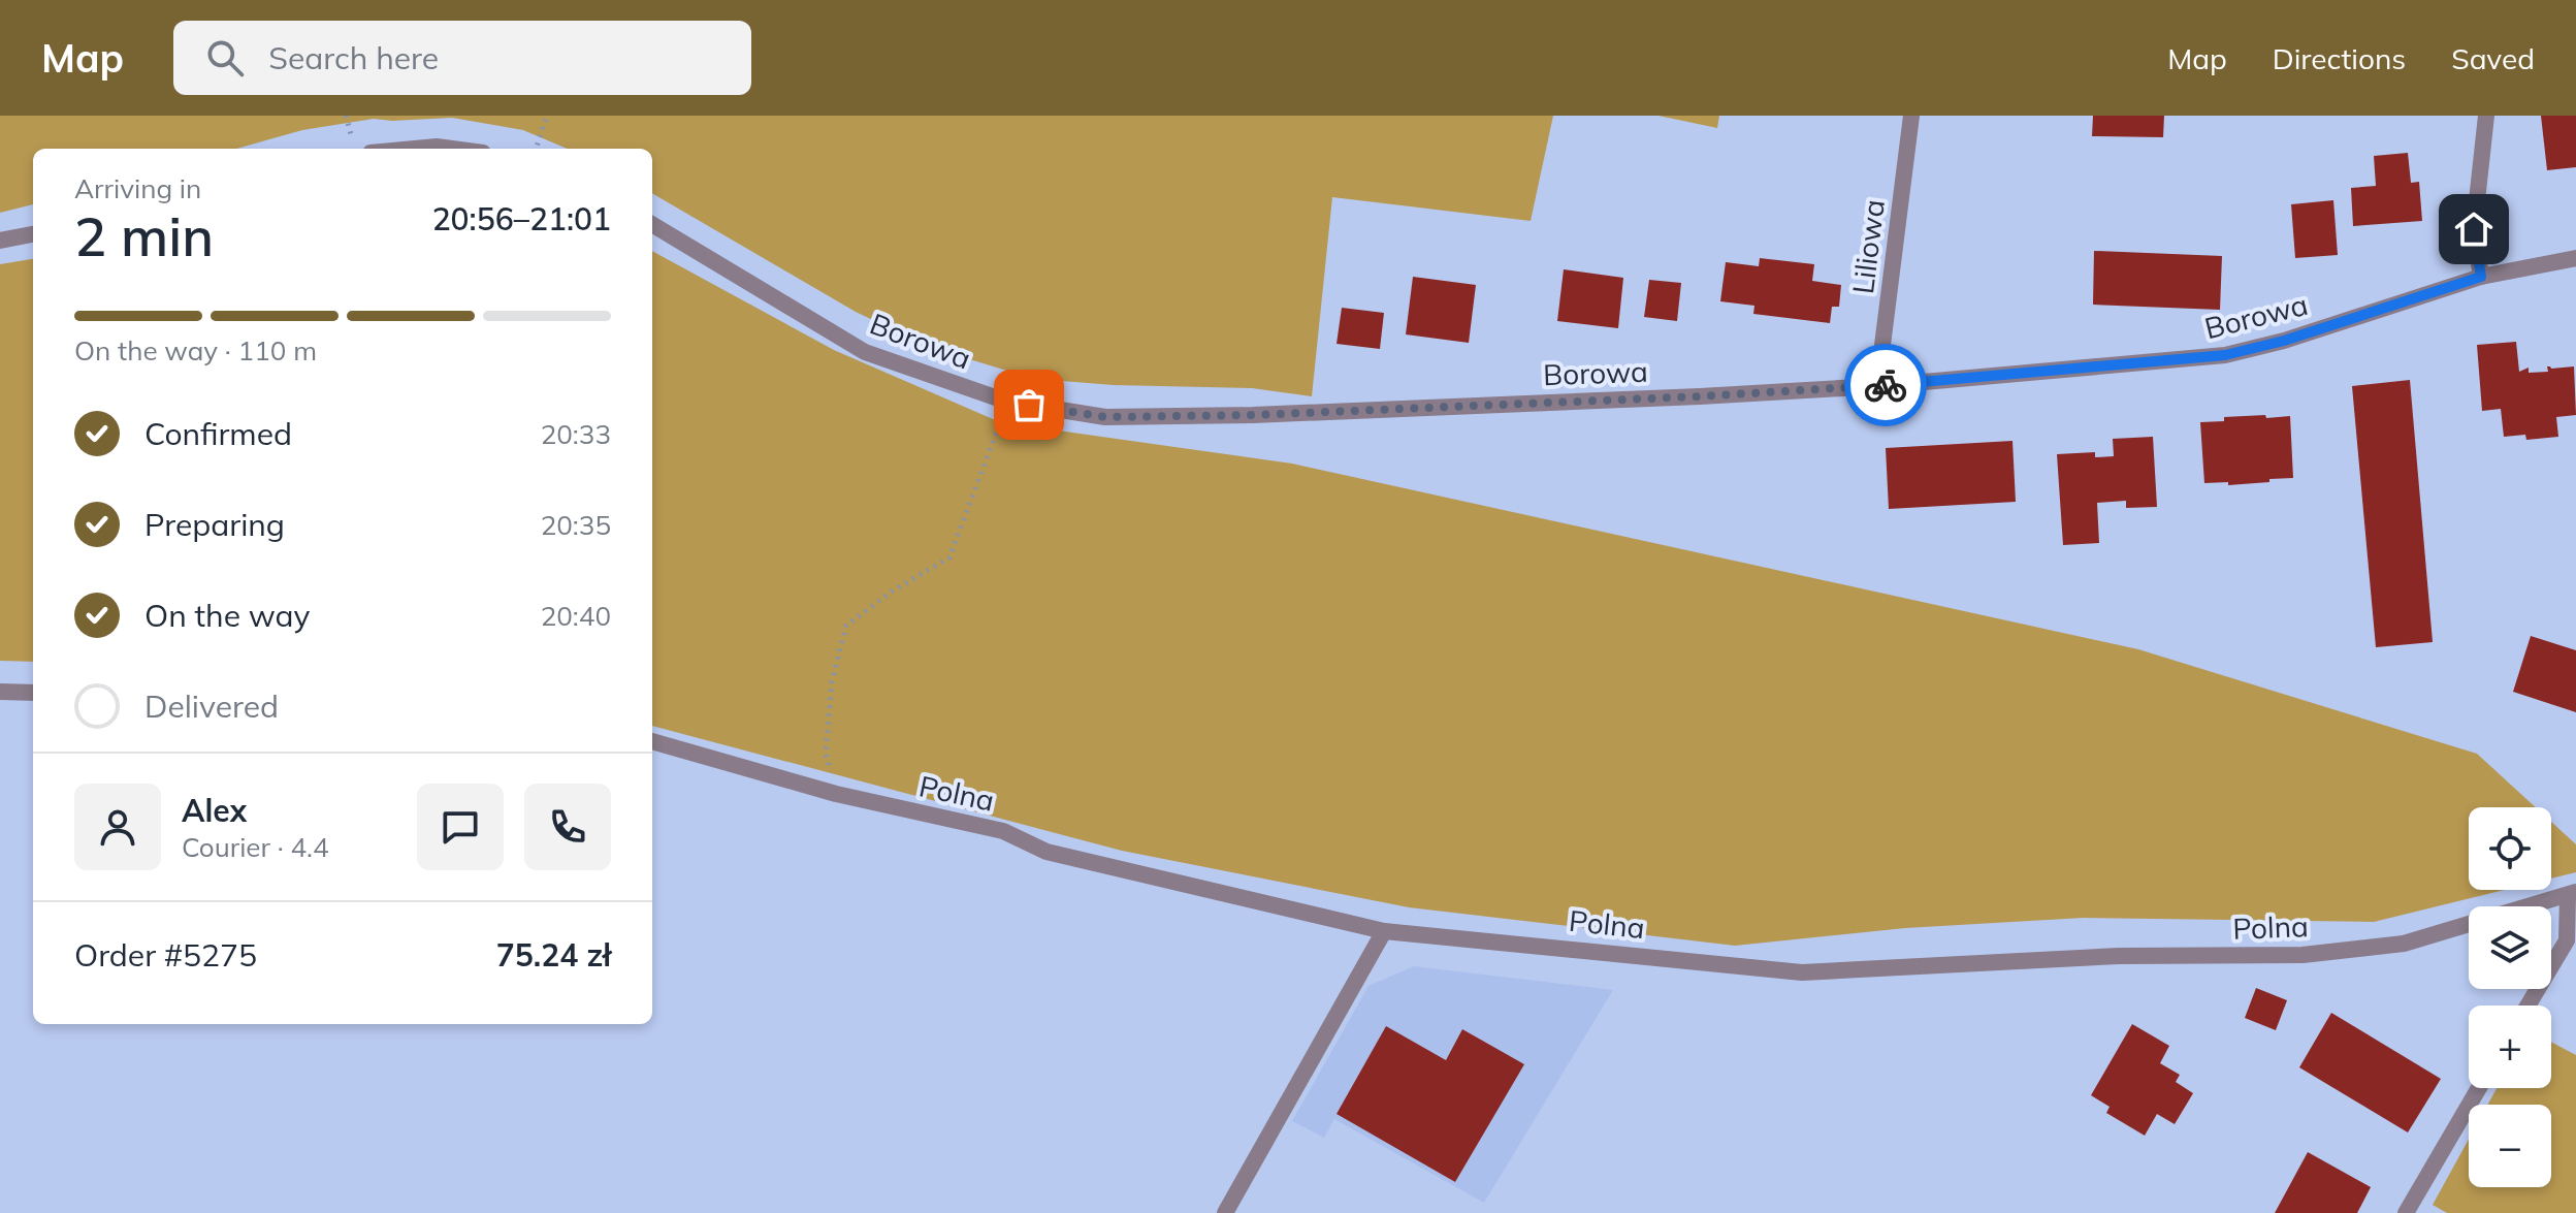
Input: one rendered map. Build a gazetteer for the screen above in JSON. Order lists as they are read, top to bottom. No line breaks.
{"streets":{"street":["Liliowa","Borowa","Polna"]},"crossings":[["Liliowa","Borowa"]],"page":{"header":"Map","search":"Search here","nav":["Map","Directions","Saved"],"heading":["2 min","Arriving in","20:56–21:01"],"panel":["Alex","Courier · 4.4","Order #5275","75.24 zł"],"bar":"On the way · 110 m","list":[["Confirmed","20:33"],["Preparing","20:35"],["On the way","20:40"],"Delivered"],"map_buttons":["+","−"]}}
